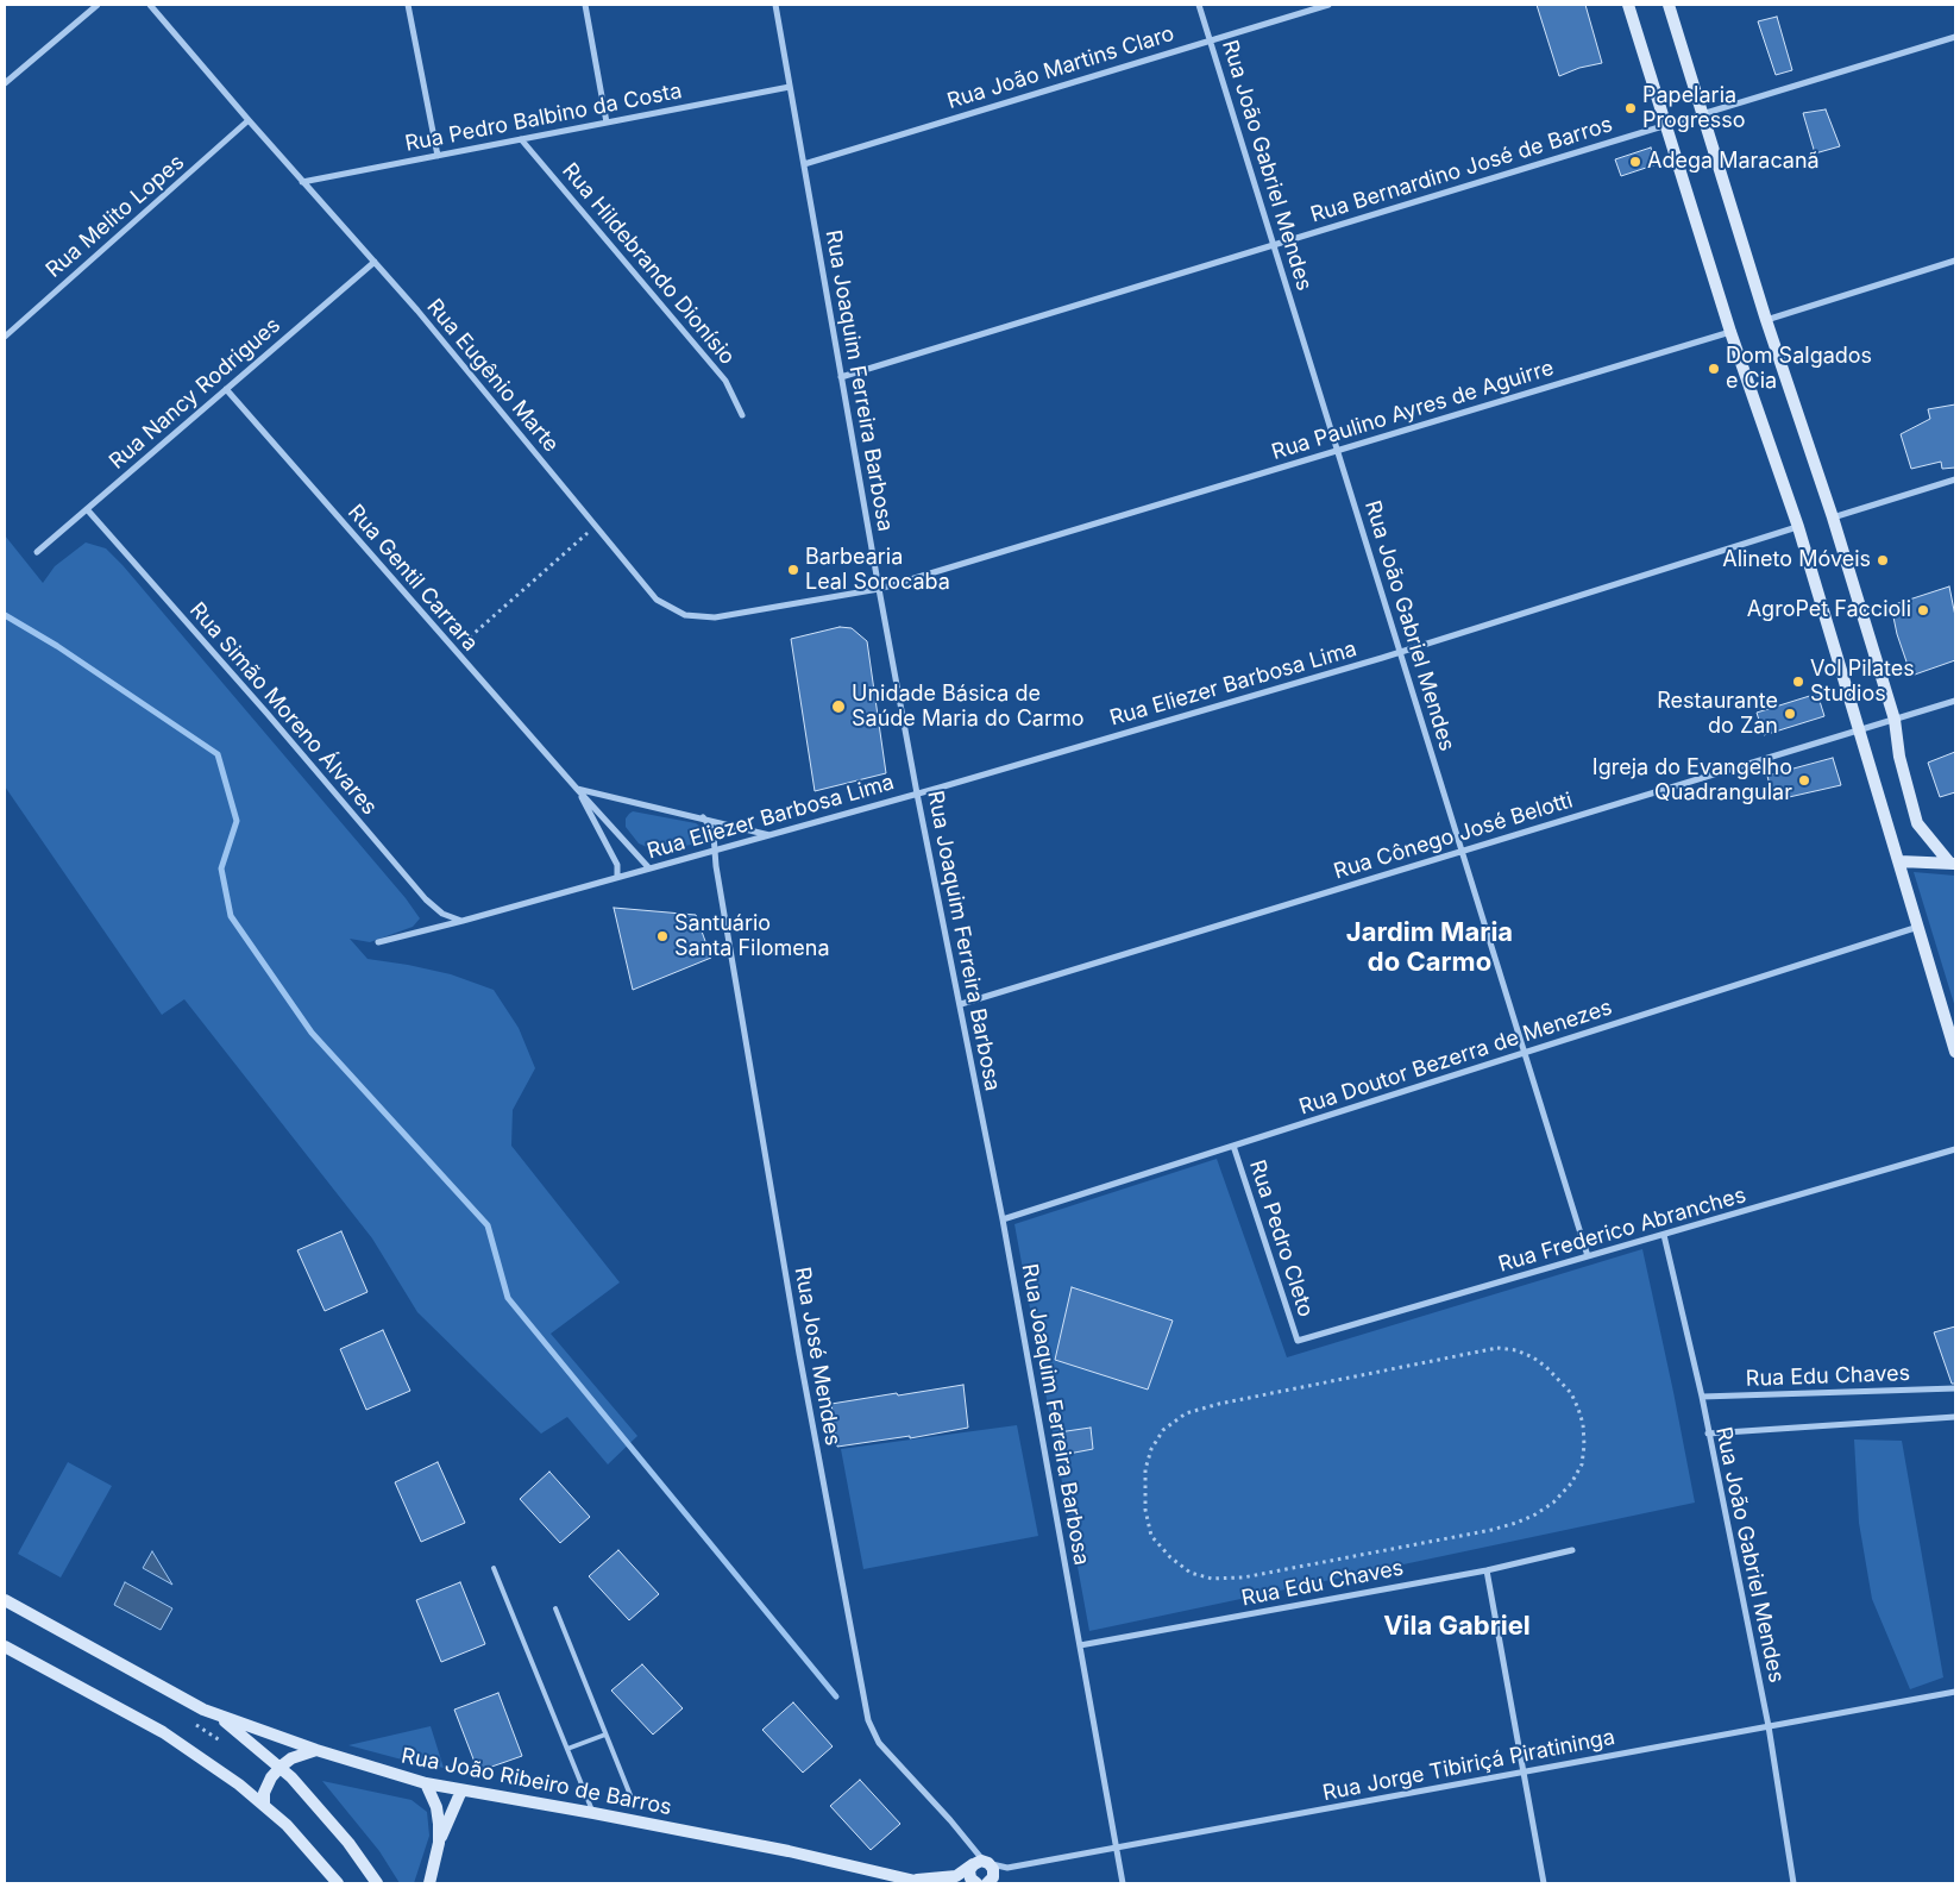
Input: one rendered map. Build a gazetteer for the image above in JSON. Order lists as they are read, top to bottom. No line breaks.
{"streets":{"main road":["Rua João Ribeiro de Barros"],"street":["Rua João Martins Claro","Rua Pedro Balbino da Costa","Rua João Gabriel Mendes","Rua Bernardino José de Barros","Rua Melito Lopes","Rua Hildebrando Dionísio","Rua Eugênio Marte","Rua Joaquim Ferreira Barbosa","Rua Nancy Rodrigues","Rua Paulino Ayres de Aguirre","Rua Gentil Carrara","Rua Eliezer Barbosa Lima","Rua Simão Moreno Álvares","Rua Cônego José Belotti","Rua Doutor Bezerra de Menezes","Rua Frederico Abranches","Rua Pedro Cleto","Rua José Mendes","Rua Edu Chaves","Rua Jorge Tibiriçá Piratininga"]},"crossings":[["Rua João Martins Claro","Rua João Gabriel Mendes"],["Rua João Martins Claro","Rua Joaquim Ferreira Barbosa"],["Rua Pedro Balbino da Costa","Rua Hildebrando Dionísio"],["Rua Pedro Balbino da Costa","Rua Eugênio Marte"],["Rua Pedro Balbino da Costa","Rua Joaquim Ferreira Barbosa"],["Rua João Gabriel Mendes","Rua Bernardino José de Barros"],["Rua João Gabriel Mendes","Rua Paulino Ayres de Aguirre"],["Rua João Gabriel Mendes","Rua Eliezer Barbosa Lima"],["Rua João Gabriel Mendes","Rua Cônego José Belotti"],["Rua João Gabriel Mendes","Rua Doutor Bezerra de Menezes"],["Rua João Gabriel Mendes","Rua Frederico Abranches"],["Rua João Gabriel Mendes","Rua Edu Chaves"],["Rua João Gabriel Mendes","Rua Jorge Tibiriçá Piratininga"],["Rua Bernardino José de Barros","Rua Joaquim Ferreira Barbosa"],["Rua Melito Lopes","Rua Eugênio Marte"],["Rua Eugênio Marte","Rua Joaquim Ferreira Barbosa"],["Rua Eugênio Marte","Rua Nancy Rodrigues"],["Rua Eugênio Marte","Rua Paulino Ayres de Aguirre"],["Rua Joaquim Ferreira Barbosa","Rua Paulino Ayres de Aguirre"],["Rua Joaquim Ferreira Barbosa","Rua Eliezer Barbosa Lima"],["Rua Joaquim Ferreira Barbosa","Rua Cônego José Belotti"],["Rua Joaquim Ferreira Barbosa","Rua Doutor Bezerra de Menezes"],["Rua Joaquim Ferreira Barbosa","Rua Edu Chaves"],["Rua Joaquim Ferreira Barbosa","Rua Jorge Tibiriçá Piratininga"],["Rua Nancy Rodrigues","Rua Gentil Carrara"],["Rua Nancy Rodrigues","Rua Simão Moreno Álvares"],["Rua Gentil Carrara","Rua Eliezer Barbosa Lima"],["Rua Eliezer Barbosa Lima","Rua Simão Moreno Álvares"],["Rua Eliezer Barbosa Lima","Rua José Mendes"],["Rua Doutor Bezerra de Menezes","Rua Pedro Cleto"],["Rua Frederico Abranches","Rua Pedro Cleto"],["Rua José Mendes","Rua Jorge Tibiriçá Piratininga"],["Rua José Mendes","Rua João Ribeiro de Barros"],["Rua Jorge Tibiriçá Piratininga","Rua João Ribeiro de Barros"]],"districts":["Jardim Maria do Carmo","Vila Gabriel"],"places":["Papelaria Progresso","Adega Maracanã","Dom Salgados e Cia","Alineto Móveis","Barbearia Leal Sorocaba","AgroPet Faccioli","Vol Pilates Studios","Unidade Básica de Saúde Maria do Carmo","Restaurante do Zan","Igreja do Evangelho Quadrangular","Santuário Santa Filomena"]}
